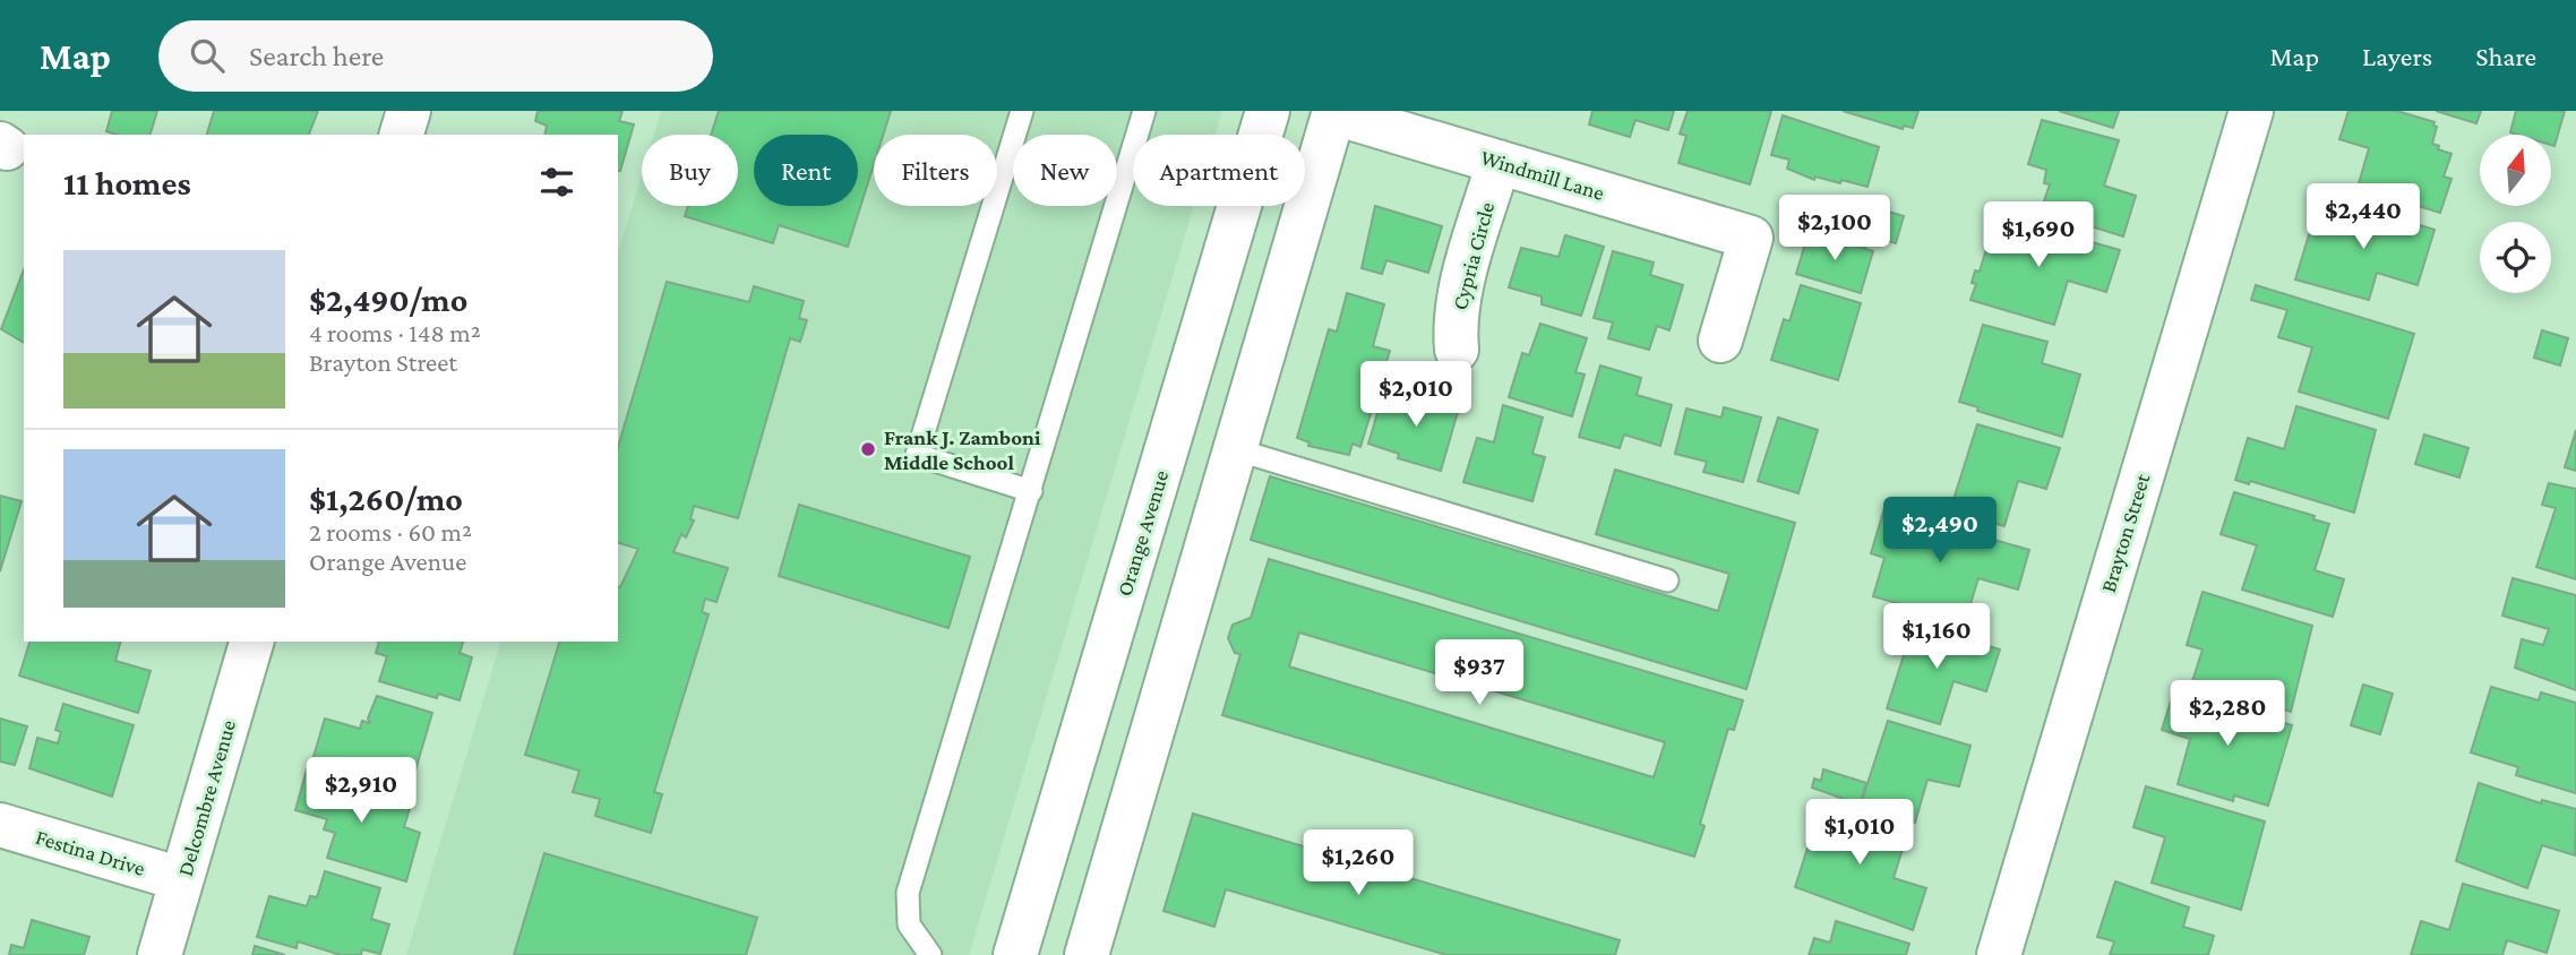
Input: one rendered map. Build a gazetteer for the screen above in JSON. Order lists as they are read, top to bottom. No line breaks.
{"streets":{"street":["Windmill Lane","Cypria Circle","Orange Avenue","Brayton Street","Delcombre Avenue","Festina Drive"]},"crossings":[["Windmill Lane","Cypria Circle"],["Delcombre Avenue","Festina Drive"]],"places":["Frank J. Zamboni Middle School"],"north":"top","page":{"header":"Map","search":"Search here","nav":["Map","Layers","Share"],"chip":["Buy","Rent","Filters","New","Apartment"],"heading":"11 homes","price":["$2,440","$2,100","$1,690","$2,010","$2,490","$1,160","$937","$2,280","$2,910","$1,010","$1,260"],"list":[{"name":"$2,490/mo","note":"4 rooms · 148 m² · Brayton Street"},{"name":"$1,260/mo","note":"2 rooms · 60 m² · Orange Avenue"}]}}
